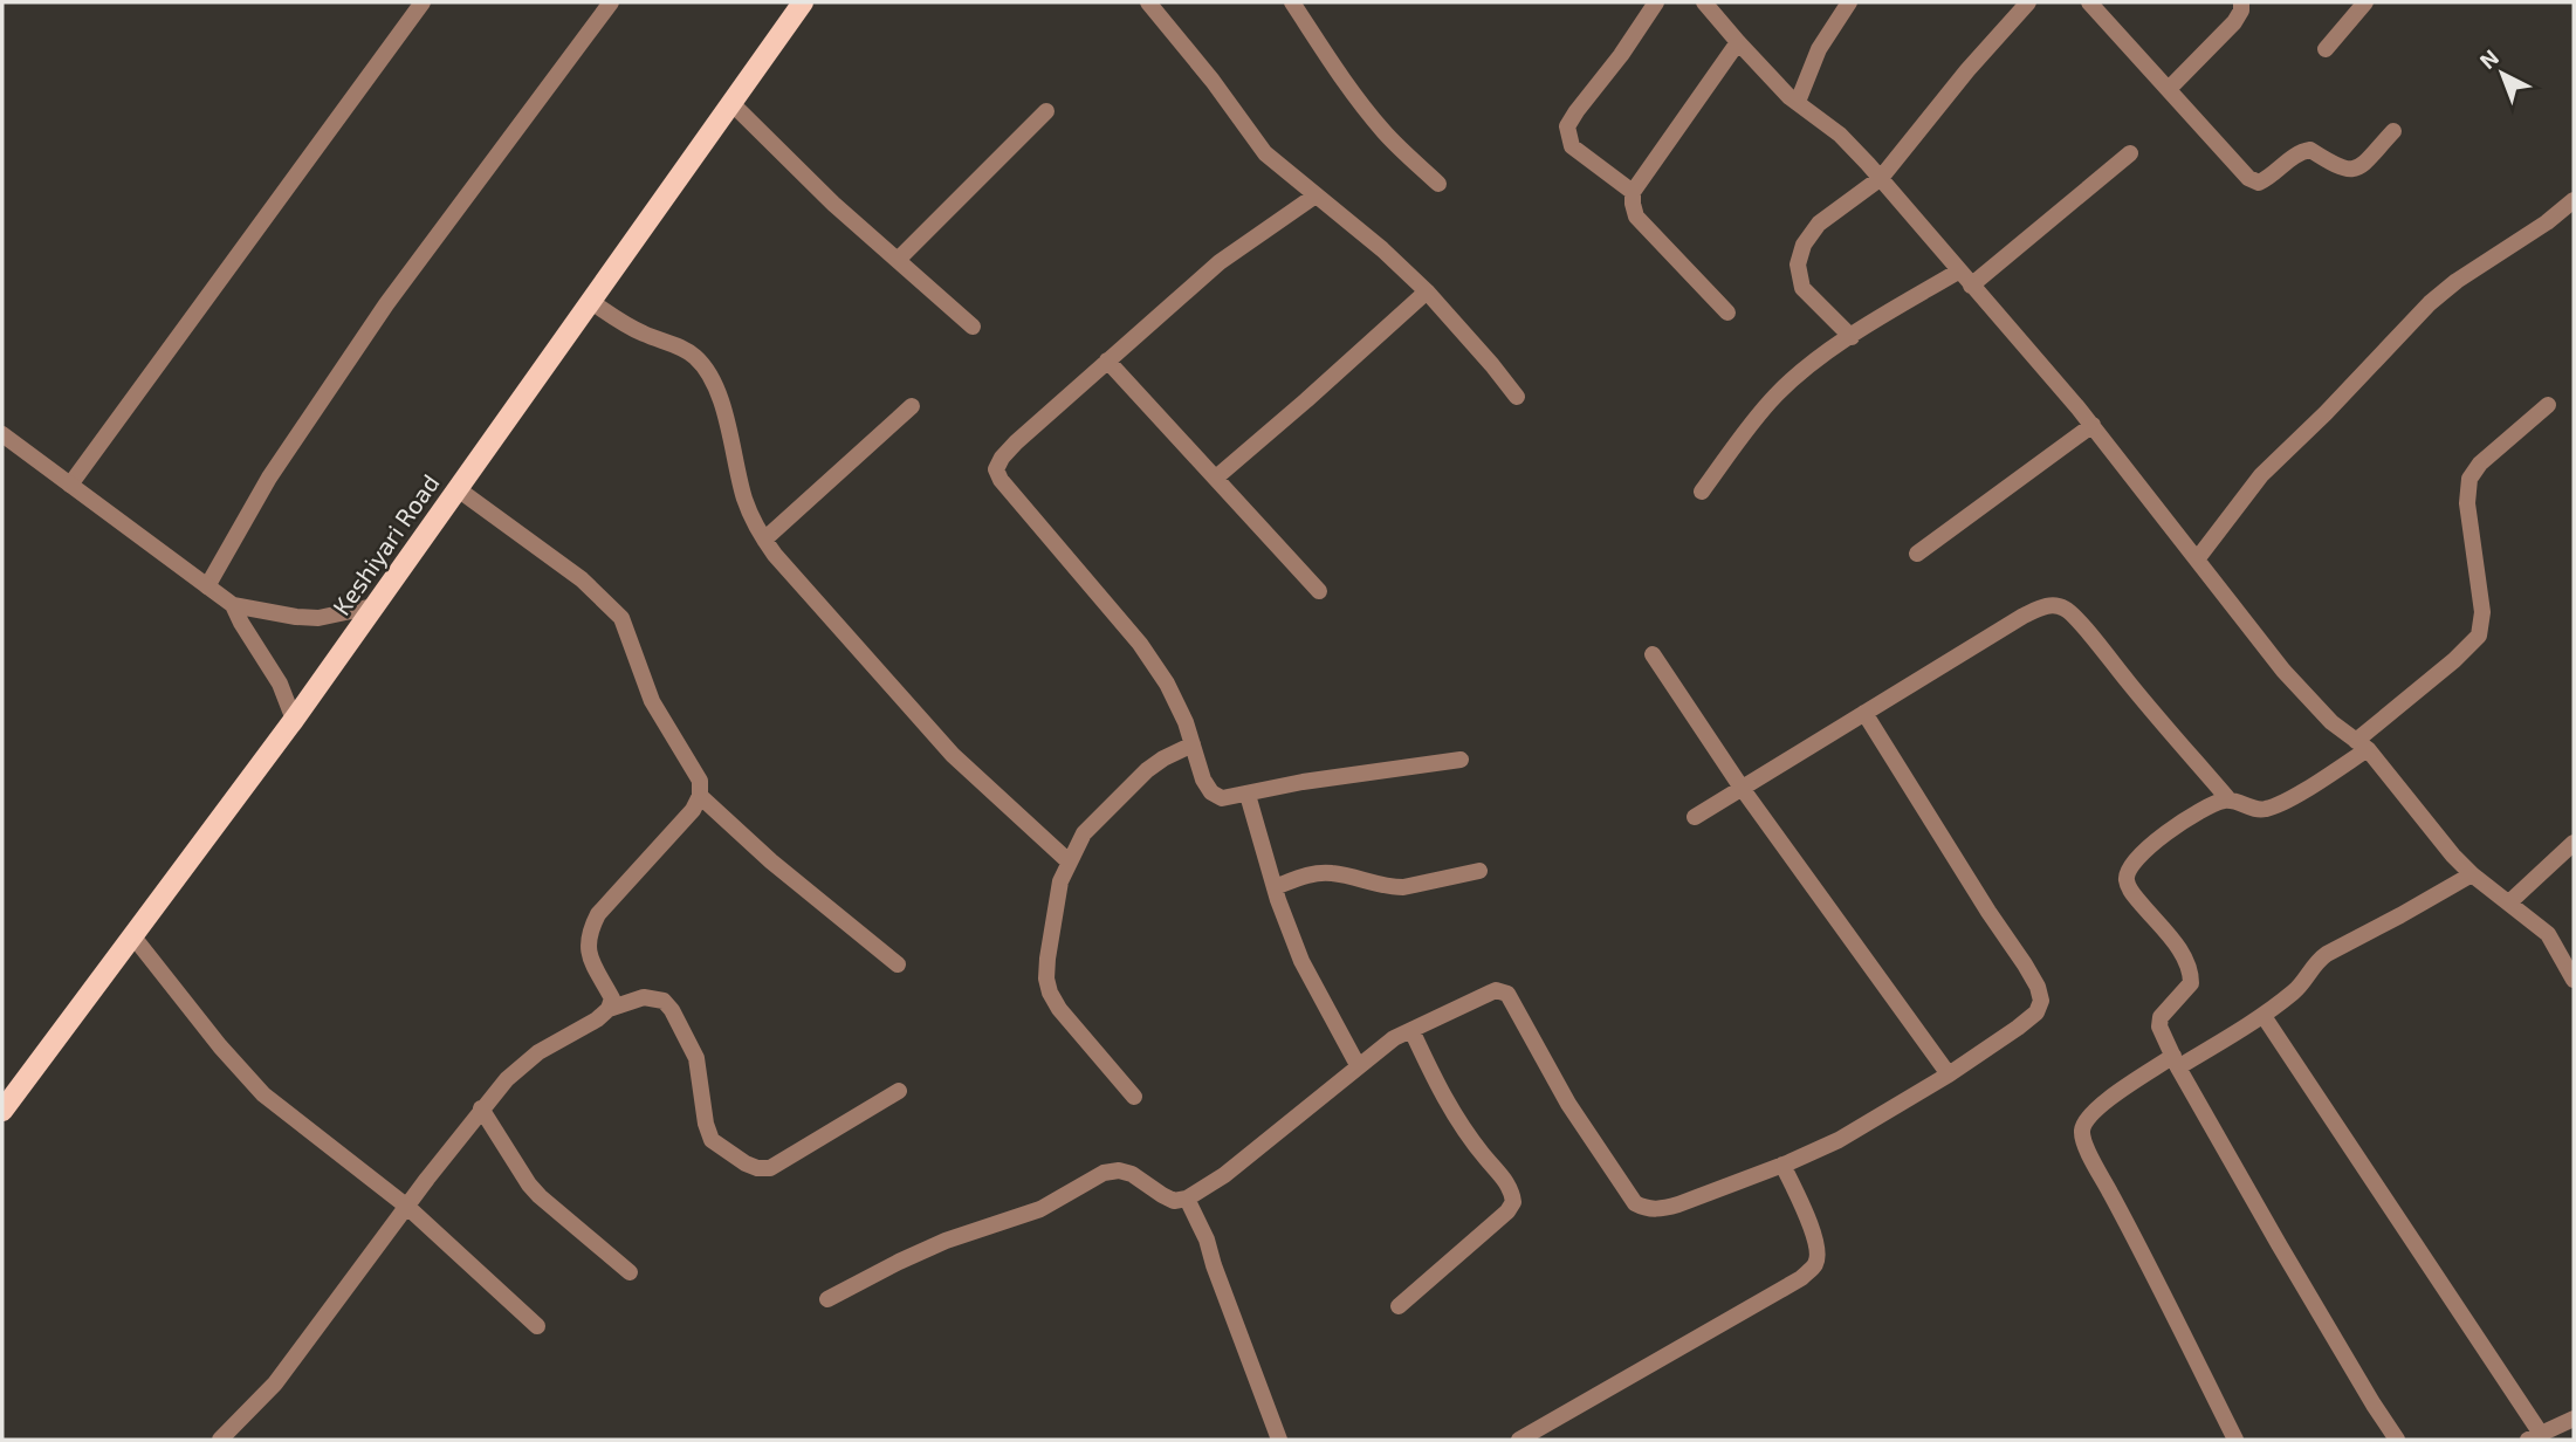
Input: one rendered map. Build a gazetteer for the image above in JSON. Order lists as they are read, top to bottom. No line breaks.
{"streets":{"main road":["Keshiyari Road"]},"north":"top left"}
